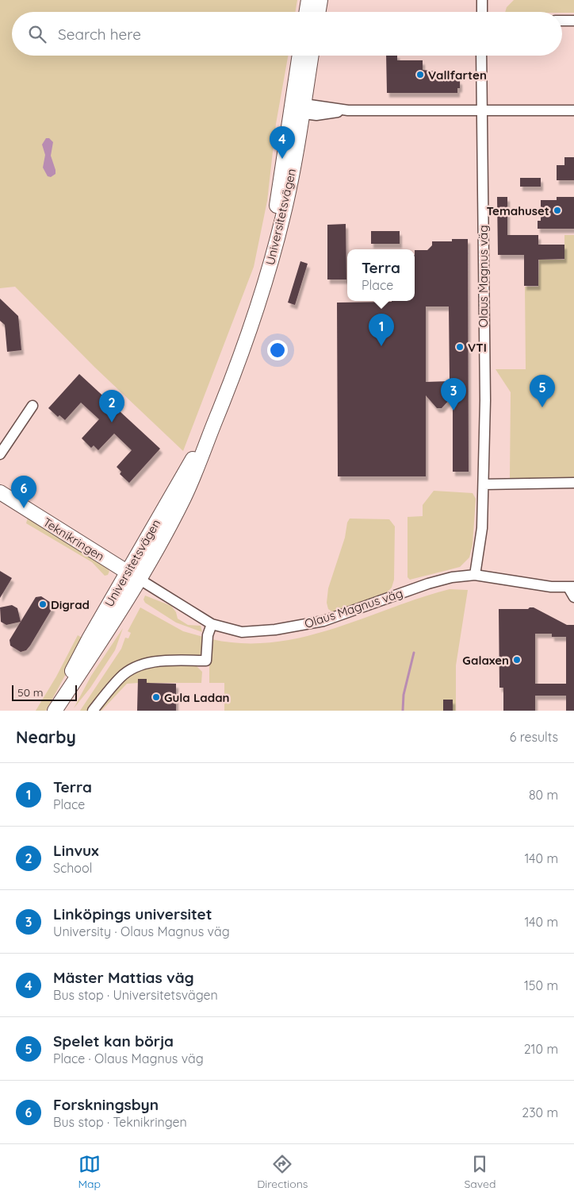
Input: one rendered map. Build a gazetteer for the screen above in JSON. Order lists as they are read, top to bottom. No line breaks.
{"streets":{"main road":["Universitetsvägen","Teknikringen"],"street":["Olaus Magnus väg"]},"crossings":[["Universitetsvägen","Olaus Magnus väg"],["Universitetsvägen","Teknikringen"],["Olaus Magnus väg","Teknikringen"]],"places":["Vallfarten","Temahuset","VTI","Digrad","Galaxen","Gula Ladan"],"scale_bar":"50 m","page":{"search":"Search here","pins":["4","1","5","3","2","6"],"popup":["Terra","Place"],"scale":"50 m","heading":["Nearby","6 results"],"list":[{"mark":"1","name":"Terra","note":"Place","value":"80 m"},{"mark":"2","name":"Linvux","note":"School","value":"140 m"},{"mark":"3","name":"Linköpings universitet","note":"University · Olaus Magnus väg","value":"140 m"},{"mark":"4","name":"Mäster Mattias väg","note":"Bus stop · Universitetsvägen","value":"150 m"},{"mark":"5","name":"Spelet kan börja","note":"Place · Olaus Magnus väg","value":"210 m"},{"mark":"6","name":"Forskningsbyn","note":"Bus stop · Teknikringen","value":"230 m"}],"nav":["Map","Directions","Saved"]}}
